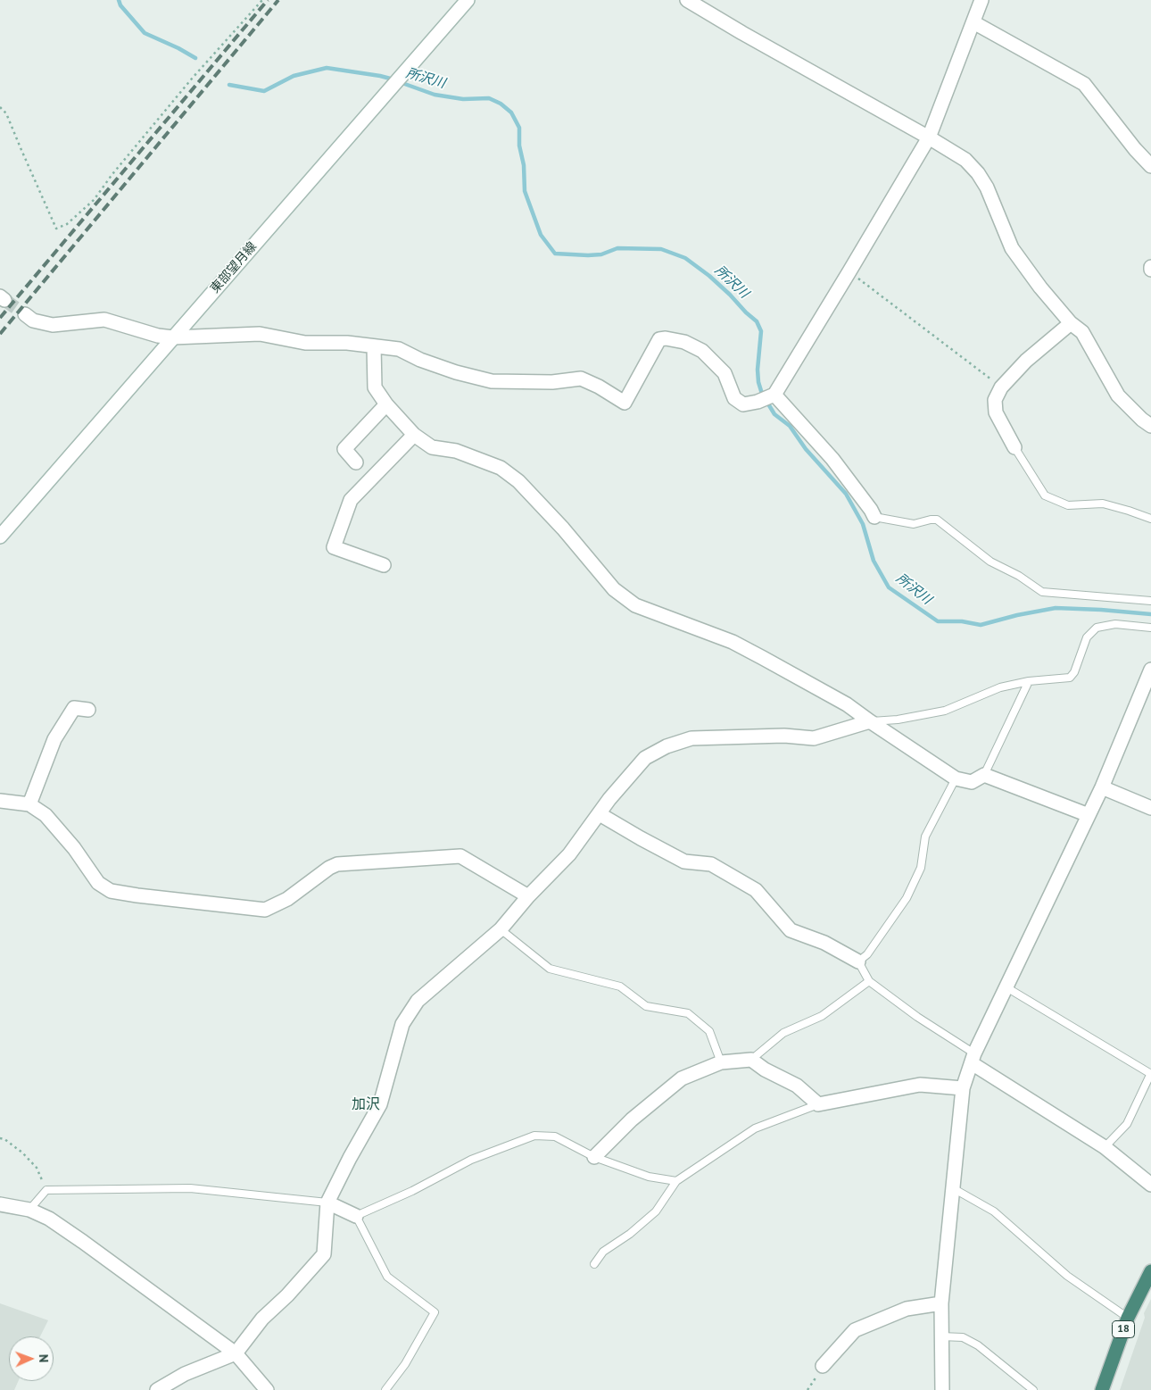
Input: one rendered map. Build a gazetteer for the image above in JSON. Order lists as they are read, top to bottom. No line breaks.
{"streets":{"highway":["18"],"street":["東部望月線"]},"districts":["加沢"],"water":["所沢川"],"north":"right"}
